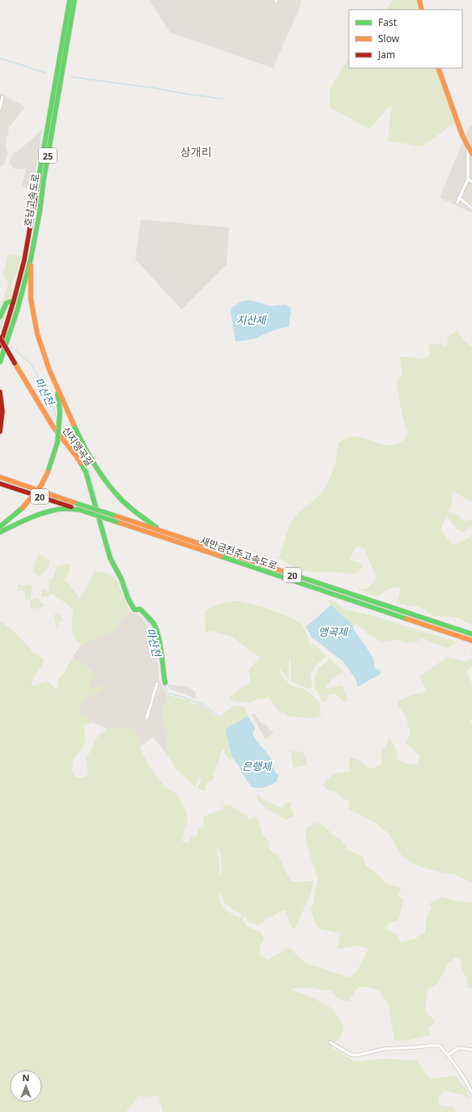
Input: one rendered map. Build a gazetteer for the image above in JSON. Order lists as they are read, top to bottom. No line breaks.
{"streets":{"main road":["25","호남고속도로","신지앵곡길","20","새만금전주고속도로"]},"districts":["상개리"],"water":["지산제","마산천","앵곡제","은행제"],"legend":["Fast","Slow","Jam"],"north":"top"}
